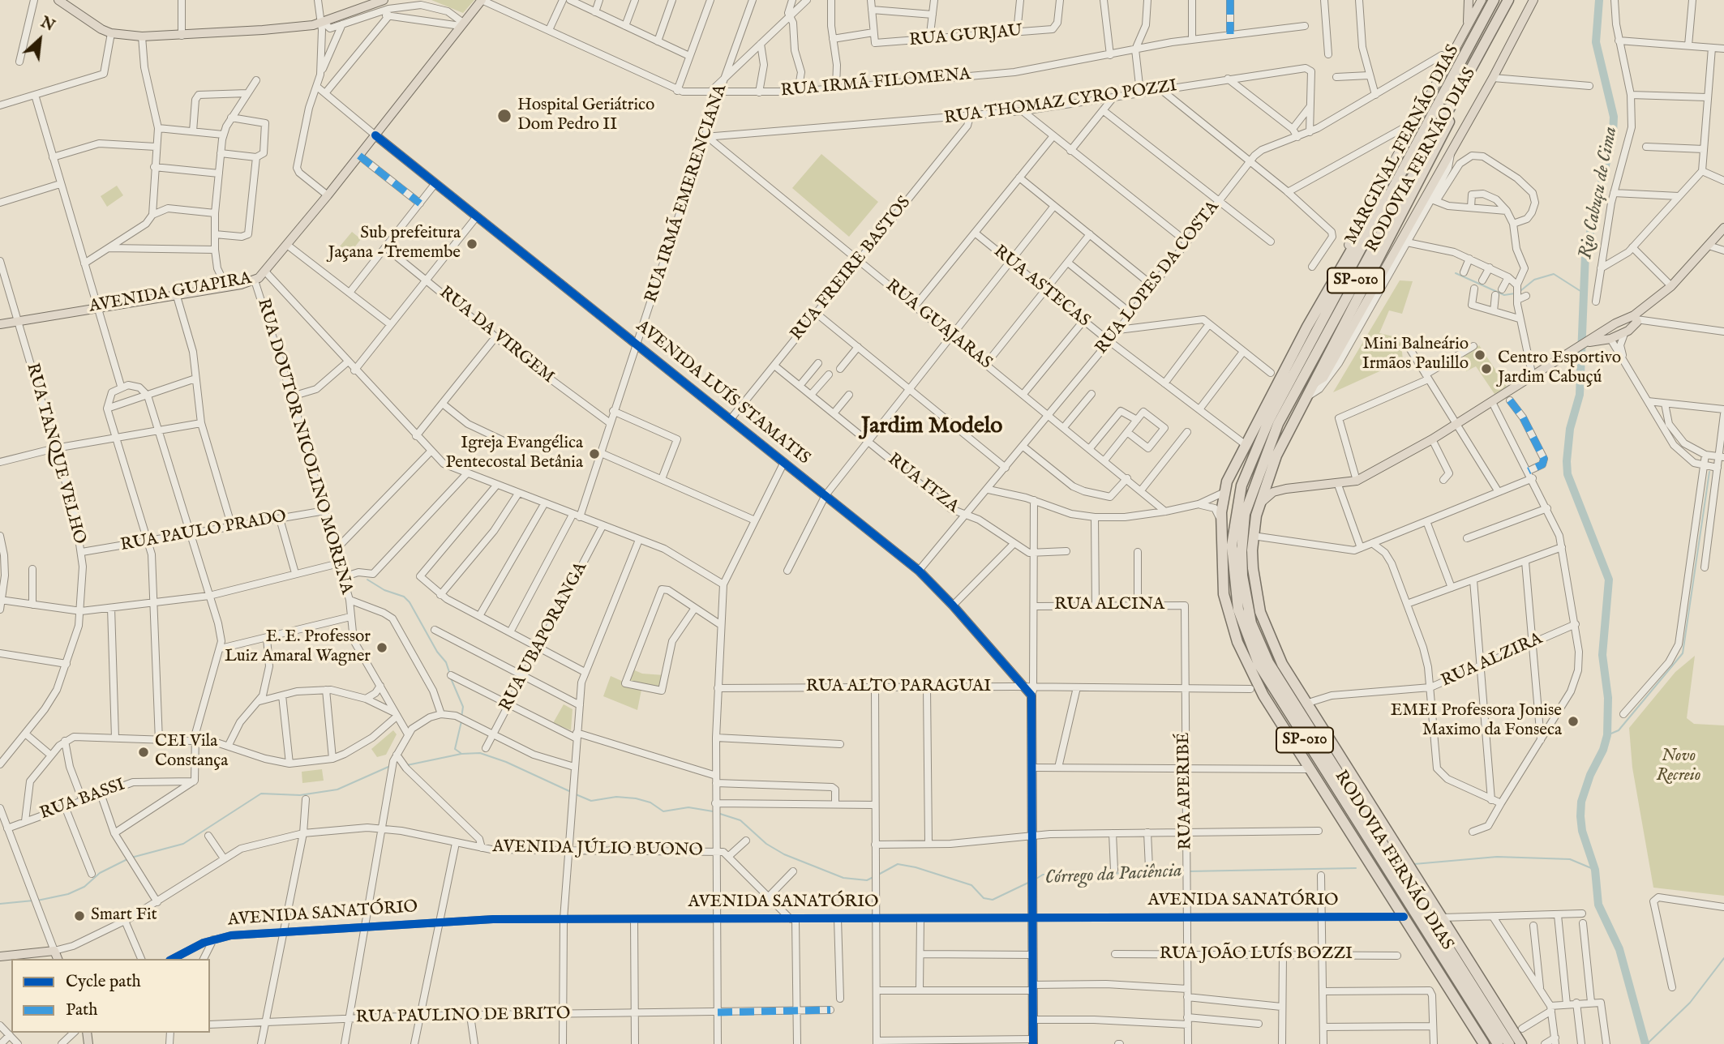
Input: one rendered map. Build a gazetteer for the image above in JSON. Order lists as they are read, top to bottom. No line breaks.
{"streets":{"highway":["MARGINAL FERNÃO DIAS","RODOVIA FERNÃO DIAS","SP-010"],"main road":["AVENIDA GUAPIRA","AVENIDA LUÍS STAMATIS","AVENIDA JÚLIO BUONO"],"street":["RUA GURJAU","RUA IRMÃ FILOMENA","RUA THOMAZ CYRO POZZI","RUA IRMÃ EMERENCIANA","RUA FREIRE BASTOS","RUA LOPES DA COSTA","RUA ASTECAS","RUA GUAJARAS","RUA DA VIRGEM","RUA DOUTOR NICOLINO MORENA","RUA TANQUE VELHO","RUA ITZA","RUA PAULO PRADO","RUA ALCINA","RUA UBAPORANGA","RUA ALZIRA","RUA ALTO PARAGUAI","RUA APERIBÉ","RUA BASSI","AVENIDA SANATÓRIO","RUA JOÃO LUÍS BOZZI","RUA PAULINO DE BRITO"]},"crossings":[["RUA IRMÃ FILOMENA","RUA IRMÃ EMERENCIANA"],["RUA IRMÃ FILOMENA","AVENIDA GUAPIRA"],["RUA THOMAZ CYRO POZZI","RUA IRMÃ EMERENCIANA"],["RUA THOMAZ CYRO POZZI","RUA FREIRE BASTOS"],["RUA THOMAZ CYRO POZZI","RUA LOPES DA COSTA"],["RUA THOMAZ CYRO POZZI","RUA GUAJARAS"],["MARGINAL FERNÃO DIAS","RUA LOPES DA COSTA"],["MARGINAL FERNÃO DIAS","RUA ASTECAS"],["MARGINAL FERNÃO DIAS","AVENIDA SANATÓRIO"],["RUA IRMÃ EMERENCIANA","RUA GUAJARAS"],["RUA IRMÃ EMERENCIANA","RUA DA VIRGEM"],["RUA IRMÃ EMERENCIANA","AVENIDA LUÍS STAMATIS"],["RUA FREIRE BASTOS","RUA GUAJARAS"],["RUA FREIRE BASTOS","AVENIDA LUÍS STAMATIS"],["RUA FREIRE BASTOS","RUA ITZA"],["RUA LOPES DA COSTA","RUA ASTECAS"],["RUA LOPES DA COSTA","RUA GUAJARAS"],["RUA LOPES DA COSTA","AVENIDA LUÍS STAMATIS"],["RUA LOPES DA COSTA","RUA ITZA"],["SP-010","RUA ALZIRA"],["AVENIDA GUAPIRA","AVENIDA LUÍS STAMATIS"],["AVENIDA GUAPIRA","RUA DOUTOR NICOLINO MORENA"],["AVENIDA GUAPIRA","RUA TANQUE VELHO"],["AVENIDA LUÍS STAMATIS","RUA ALTO PARAGUAI"],["RUA DOUTOR NICOLINO MORENA","RUA PAULO PRADO"],["RUA TANQUE VELHO","RUA PAULO PRADO"],["RUA ALCINA","RUA APERIBÉ"],["RUA ALTO PARAGUAI","RUA APERIBÉ"],["RUA APERIBÉ","AVENIDA SANATÓRIO"],["RUA APERIBÉ","RUA JOÃO LUÍS BOZZI"]],"districts":["Jardim Modelo"],"water":["Rio Cabuçu de Cima","Córrego da Paciência"],"parks":["Novo Recreio"],"places":["Hospital Geriátrico Dom Pedro II","Sub prefeitura Jaçana -Tremembe","Mini Balneário Irmãos Paulillo","Centro Esportivo Jardim Cabuçú","Igreja Evangélica Pentecostal Betânia","E. E. Professor Luiz Amaral Wagner","EMEI Professora Jonise Maximo da Fonseca","CEI Vila Constança","Smart Fit"],"legend":["Cycle path","Path"],"north":"top right"}
